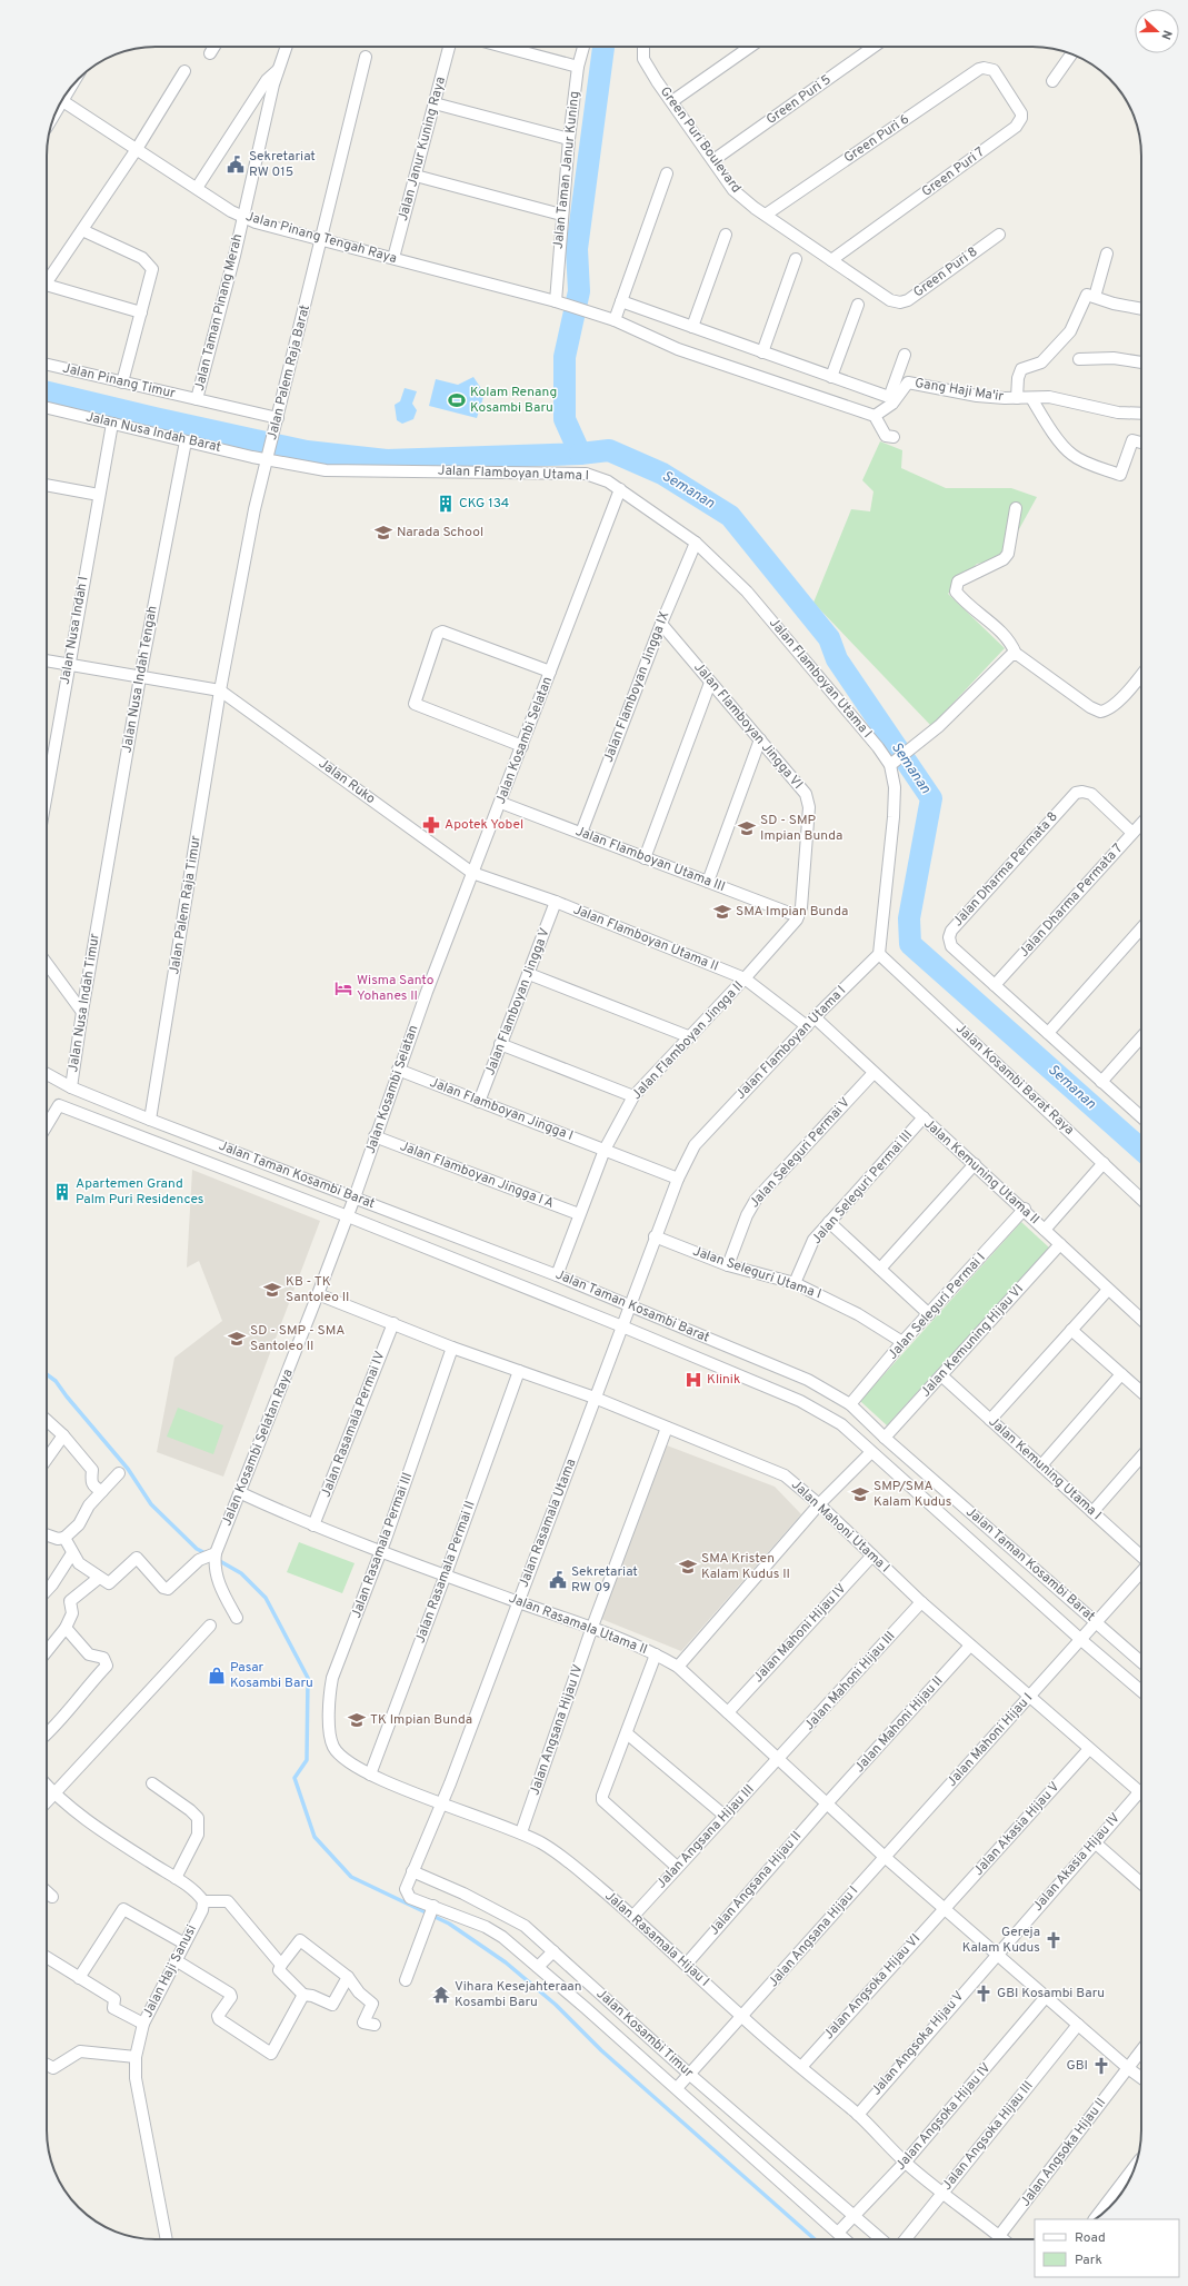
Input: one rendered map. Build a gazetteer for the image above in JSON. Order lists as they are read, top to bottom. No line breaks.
{"streets":{"street":["Green Puri 5","Green Puri 6","Green Puri Boulevard","Jalan Janur Kuning Raya","Jalan Taman Janur Kuning","Green Puri 7","Jalan Pinang Tengah Raya","Green Puri 8","Jalan Taman Pinang Merah","Jalan Palem Raja Barat","Jalan Pinang Timur","Gang Haji Ma'ir","Jalan Nusa Indah Barat","Jalan Flamboyan Utama I","Jalan Nusa Indah I","Jalan Nusa Indah Tengah","Jalan Flamboyan Jingga IX","Jalan Flamboyan Jingga VI","Jalan Kosambi Selatan","Jalan Ruko","Jalan Flamboyan Utama III","Jalan Dharma Permata 8","Jalan Dharma Permata 7","Jalan Palem Raja Timur","Jalan Flamboyan Utama II","Jalan Flamboyan Jingga V","Jalan Nusa Indah Timur","Jalan Flamboyan Jingga II","Jalan Kosambi Barat Raya","Jalan Flamboyan Jingga I","Jalan Seleguri Permai V","Jalan Kemuning Utama II","Jalan Taman Kosambi Barat","Jalan Flamboyan Jingga I A","Jalan Seleguri Permai III","Jalan Seleguri Utama I","Jalan Seleguri Permai I","Jalan Kemuning Hijau VI","Jalan Rasamala Permai IV","Jalan Kosambi Selatan Raya","Jalan Kemuning Utama I","Jalan Rasamala Utama","Jalan Mahoni Utama I","Jalan Rasamala Permai III","Jalan Rasamala Permai II","Jalan Rasamala Utama II","Jalan Mahoni Hijau IV","Jalan Mahoni Hijau III","Jalan Mahoni Hijau II","Jalan Angsana Hijau IV","Jalan Mahoni Hijau I","Jalan Akasia Hijau V","Jalan Angsana Hijau III","Jalan Akasia Hijau IV","Jalan Angsana Hijau II","Jalan Angsana Hijau I","Jalan Rasamala Hijau I","Jalan Haji Sanusi","Jalan Angsoka Hijau VI","Jalan Kosambi Timur","Jalan Angsoka Hijau V","Jalan Angsoka Hijau IV","Jalan Angsoka Hijau III","Jalan Angsoka Hijau II"]},"crossings":[["Green Puri 5","Green Puri Boulevard"],["Green Puri 6","Green Puri Boulevard"],["Green Puri 6","Green Puri 7"],["Green Puri Boulevard","Green Puri 7"],["Green Puri Boulevard","Green Puri 8"],["Jalan Janur Kuning Raya","Jalan Pinang Tengah Raya"],["Jalan Taman Janur Kuning","Jalan Pinang Tengah Raya"],["Jalan Pinang Tengah Raya","Jalan Taman Pinang Merah"],["Jalan Pinang Tengah Raya","Jalan Palem Raja Barat"],["Jalan Pinang Tengah Raya","Gang Haji Ma'ir"],["Jalan Taman Pinang Merah","Jalan Pinang Timur"],["Jalan Palem Raja Barat","Jalan Pinang Timur"],["Jalan Palem Raja Barat","Jalan Nusa Indah Barat"],["Jalan Palem Raja Barat","Jalan Flamboyan Utama I"],["Jalan Palem Raja Barat","Jalan Ruko"],["Jalan Palem Raja Barat","Jalan Palem Raja Timur"],["Jalan Nusa Indah Barat","Jalan Flamboyan Utama I"],["Jalan Nusa Indah Barat","Jalan Nusa Indah I"],["Jalan Nusa Indah Barat","Jalan Nusa Indah Tengah"],["Jalan Flamboyan Utama I","Jalan Flamboyan Jingga IX"],["Jalan Flamboyan Utama I","Jalan Kosambi Selatan"],["Jalan Flamboyan Utama I","Jalan Flamboyan Utama II"],["Jalan Flamboyan Utama I","Jalan Kosambi Barat Raya"],["Jalan Flamboyan Utama I","Jalan Flamboyan Jingga I"],["Jalan Flamboyan Utama I","Jalan Kemuning Utama II"],["Jalan Flamboyan Utama I","Jalan Taman Kosambi Barat"],["Jalan Flamboyan Utama I","Jalan Seleguri Utama I"],["Jalan Flamboyan Utama I","Jalan Rasamala Utama"],["Jalan Nusa Indah Tengah","Jalan Nusa Indah Timur"],["Jalan Flamboyan Jingga IX","Jalan Flamboyan Jingga VI"],["Jalan Flamboyan Jingga IX","Jalan Flamboyan Utama III"],["Jalan Flamboyan Jingga VI","Jalan Flamboyan Utama III"],["Jalan Kosambi Selatan","Jalan Ruko"],["Jalan Kosambi Selatan","Jalan Flamboyan Utama III"],["Jalan Kosambi Selatan","Jalan Flamboyan Utama II"],["Jalan Kosambi Selatan","Jalan Flamboyan Jingga I"],["Jalan Kosambi Selatan","Jalan Taman Kosambi Barat"],["Jalan Kosambi Selatan","Jalan Flamboyan Jingga I A"],["Jalan Kosambi Selatan","Jalan Kosambi Selatan Raya"],["Jalan Ruko","Jalan Palem Raja Timur"],["Jalan Ruko","Jalan Flamboyan Utama II"],["Jalan Dharma Permata 8","Jalan Dharma Permata 7"],["Jalan Palem Raja Timur","Jalan Taman Kosambi Barat"],["Jalan Flamboyan Utama II","Jalan Flamboyan Jingga V"],["Jalan Flamboyan Utama II","Jalan Flamboyan Jingga II"],["Jalan Flamboyan Jingga V","Jalan Flamboyan Jingga I"],["Jalan Nusa Indah Timur","Jalan Taman Kosambi Barat"],["Jalan Flamboyan Jingga II","Jalan Flamboyan Jingga I"],["Jalan Seleguri Permai V","Jalan Kemuning Utama II"],["Jalan Seleguri Permai V","Jalan Seleguri Utama I"],["Jalan Kemuning Utama II","Jalan Seleguri Permai III"],["Jalan Kemuning Utama II","Jalan Seleguri Permai I"],["Jalan Kemuning Utama II","Jalan Kemuning Hijau VI"],["Jalan Taman Kosambi Barat","Jalan Seleguri Permai I"],["Jalan Taman Kosambi Barat","Jalan Kemuning Hijau VI"],["Jalan Taman Kosambi Barat","Jalan Kosambi Selatan Raya"],["Jalan Taman Kosambi Barat","Jalan Rasamala Utama"],["Jalan Taman Kosambi Barat","Jalan Mahoni Hijau I"],["Jalan Seleguri Permai III","Jalan Seleguri Utama I"],["Jalan Seleguri Utama I","Jalan Seleguri Permai I"],["Jalan Kemuning Hijau VI","Jalan Kemuning Utama I"],["Jalan Rasamala Permai IV","Jalan Rasamala Utama II"],["Jalan Kosambi Selatan Raya","Jalan Rasamala Utama II"],["Jalan Rasamala Utama","Jalan Mahoni Utama I"],["Jalan Rasamala Utama","Jalan Rasamala Utama II"],["Jalan Rasamala Utama","Jalan Rasamala Hijau I"],["Jalan Rasamala Utama","Jalan Kosambi Timur"],["Jalan Mahoni Utama I","Jalan Mahoni Hijau IV"],["Jalan Mahoni Utama I","Jalan Mahoni Hijau III"],["Jalan Mahoni Utama I","Jalan Mahoni Hijau II"],["Jalan Mahoni Utama I","Jalan Angsana Hijau IV"],["Jalan Mahoni Utama I","Jalan Mahoni Hijau I"],["Jalan Mahoni Utama I","Jalan Akasia Hijau V"],["Jalan Mahoni Utama I","Jalan Akasia Hijau IV"],["Jalan Rasamala Permai III","Jalan Rasamala Utama II"],["Jalan Rasamala Permai III","Jalan Rasamala Hijau I"],["Jalan Rasamala Permai II","Jalan Rasamala Utama II"],["Jalan Rasamala Permai II","Jalan Rasamala Hijau I"],["Jalan Rasamala Utama II","Jalan Mahoni Hijau IV"],["Jalan Rasamala Utama II","Jalan Mahoni Hijau III"],["Jalan Rasamala Utama II","Jalan Mahoni Hijau II"],["Jalan Rasamala Utama II","Jalan Angsana Hijau IV"],["Jalan Rasamala Utama II","Jalan Mahoni Hijau I"],["Jalan Rasamala Utama II","Jalan Akasia Hijau V"],["Jalan Rasamala Utama II","Jalan Angsana Hijau III"],["Jalan Rasamala Utama II","Jalan Akasia Hijau IV"],["Jalan Rasamala Utama II","Jalan Angsana Hijau II"],["Jalan Rasamala Utama II","Jalan Angsana Hijau I"],["Jalan Rasamala Utama II","Jalan Angsoka Hijau VI"],["Jalan Rasamala Utama II","Jalan Angsoka Hijau V"],["Jalan Rasamala Utama II","Jalan Angsoka Hijau IV"],["Jalan Rasamala Utama II","Jalan Angsoka Hijau III"],["Jalan Rasamala Utama II","Jalan Angsoka Hijau II"],["Jalan Mahoni Hijau III","Jalan Angsana Hijau III"],["Jalan Mahoni Hijau II","Jalan Angsana Hijau II"],["Jalan Angsana Hijau IV","Jalan Rasamala Hijau I"],["Jalan Mahoni Hijau I","Jalan Angsana Hijau I"],["Jalan Akasia Hijau V","Jalan Angsoka Hijau VI"],["Jalan Angsana Hijau III","Jalan Rasamala Hijau I"],["Jalan Akasia Hijau IV","Jalan Angsoka Hijau V"],["Jalan Angsana Hijau II","Jalan Rasamala Hijau I"],["Jalan Angsana Hijau I","Jalan Rasamala Hijau I"],["Jalan Angsana Hijau I","Jalan Kosambi Timur"],["Jalan Rasamala Hijau I","Jalan Angsoka Hijau VI"],["Jalan Rasamala Hijau I","Jalan Angsoka Hijau V"],["Jalan Rasamala Hijau I","Jalan Angsoka Hijau IV"],["Jalan Rasamala Hijau I","Jalan Angsoka Hijau III"],["Jalan Rasamala Hijau I","Jalan Angsoka Hijau II"],["Jalan Kosambi Timur","Jalan Angsoka Hijau IV"]],"water":["Semanan"],"places":{"public building":["Sekretariat RW 015","Sekretariat RW 09"],"sports":["Kolam Renang Kosambi Baru"],"building":["CKG 134","Apartemen Grand Palm Puri Residences"],"school or university":["Narada School","SD - SMP Impian Bunda","SMA Impian Bunda","KB - TK Santoleo II","SD - SMP - SMA Santoleo II","SMP/SMA Kalam Kudus","SMA Kristen Kalam Kudus II","TK Impian Bunda"],"pharmacy":["Apotek Yobel"],"hotel":["Wisma Santo Yohanes II"],"hospital":["Klinik"],"shop":["Pasar Kosambi Baru"],"church":["Gereja Kalam Kudus","GBI Kosambi Baru","GBI"],"temple":["Vihara Kesejahteraan Kosambi Baru"]},"legend":["Road","Park"],"north":"right"}
